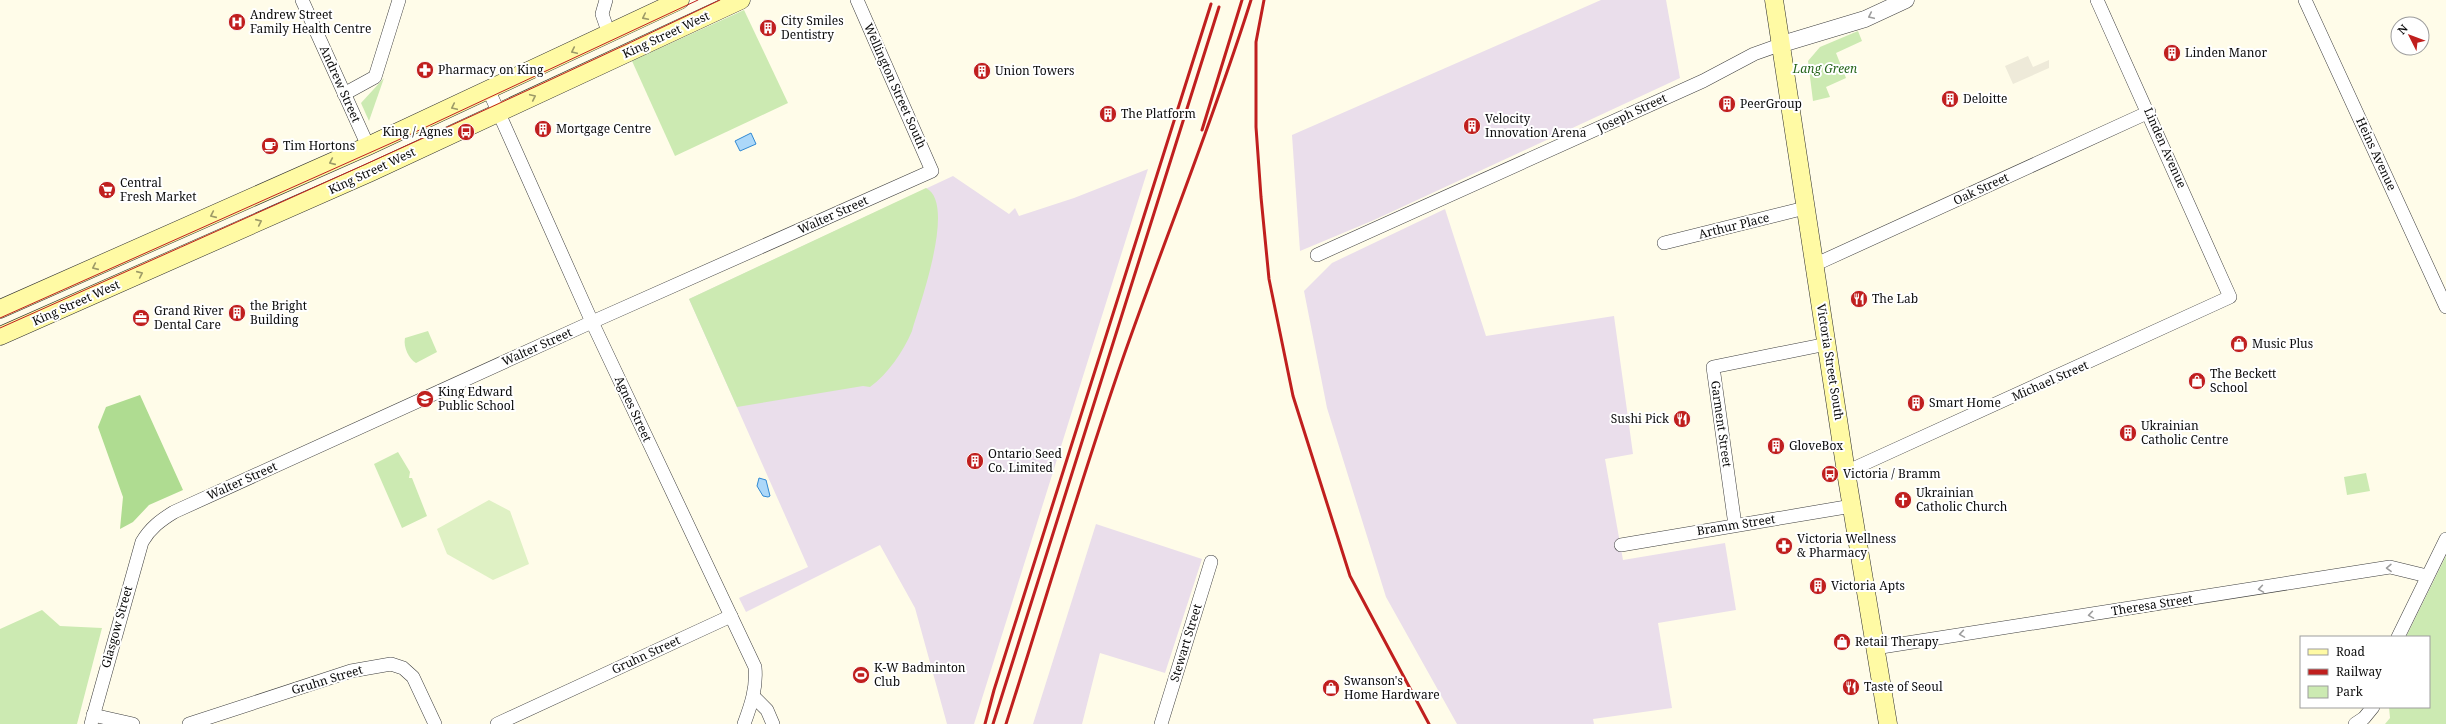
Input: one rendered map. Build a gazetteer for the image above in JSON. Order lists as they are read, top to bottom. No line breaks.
{"streets":{"main road":["King Street West","Victoria Street South"],"street":["Andrew Street","Wellington Street South","Joseph Street","Linden Avenue","Heins Avenue","Oak Street","Walter Street","Arthur Place","Michael Street","Agnes Street","Garment Street","Bramm Street","Theresa Street","Glasgow Street","Stewart Street","Gruhn Street"]},"crossings":[["King Street West","Andrew Street"],["King Street West","Agnes Street"],["Wellington Street South","Walter Street"],["Joseph Street","Victoria Street South"],["Linden Avenue","Oak Street"],["Linden Avenue","Michael Street"],["Oak Street","Victoria Street South"],["Walter Street","Agnes Street"],["Walter Street","Glasgow Street"],["Arthur Place","Victoria Street South"],["Victoria Street South","Michael Street"],["Victoria Street South","Garment Street"],["Victoria Street South","Bramm Street"],["Victoria Street South","Theresa Street"],["Agnes Street","Gruhn Street"],["Garment Street","Bramm Street"]],"one_way":["Theresa Street"],"parks":["Lang Green"],"places":{"hospital":["Andrew Street Family Health Centre"],"building":["City Smiles Dentistry","Linden Manor","Union Towers","Deloitte","PeerGroup","The Platform","Velocity Innovation Arena","Mortgage Centre","the Bright Building","Smart Home","Ukrainian Catholic Centre","GloveBox","Ontario Seed Co. Limited","Victoria Apts"],"pharmacy":["Pharmacy on King","Victoria Wellness & Pharmacy"],"bus stop":["King / Agnes","Victoria / Bramm"],"cafe":["Tim Hortons"],"supermarket":["Central Fresh Market"],"restaurant":["The Lab","Sushi Pick","Taste of Seoul"],"office":["Grand River Dental Care"],"shop":["Music Plus","The Beckett School","Retail Therapy","Swanson's Home Hardware"],"school or university":["King Edward Public School"],"church":["Ukrainian Catholic Church"],"sports":["K-W Badminton Club"]},"legend":["Road","Railway","Park"],"north":"top left"}
